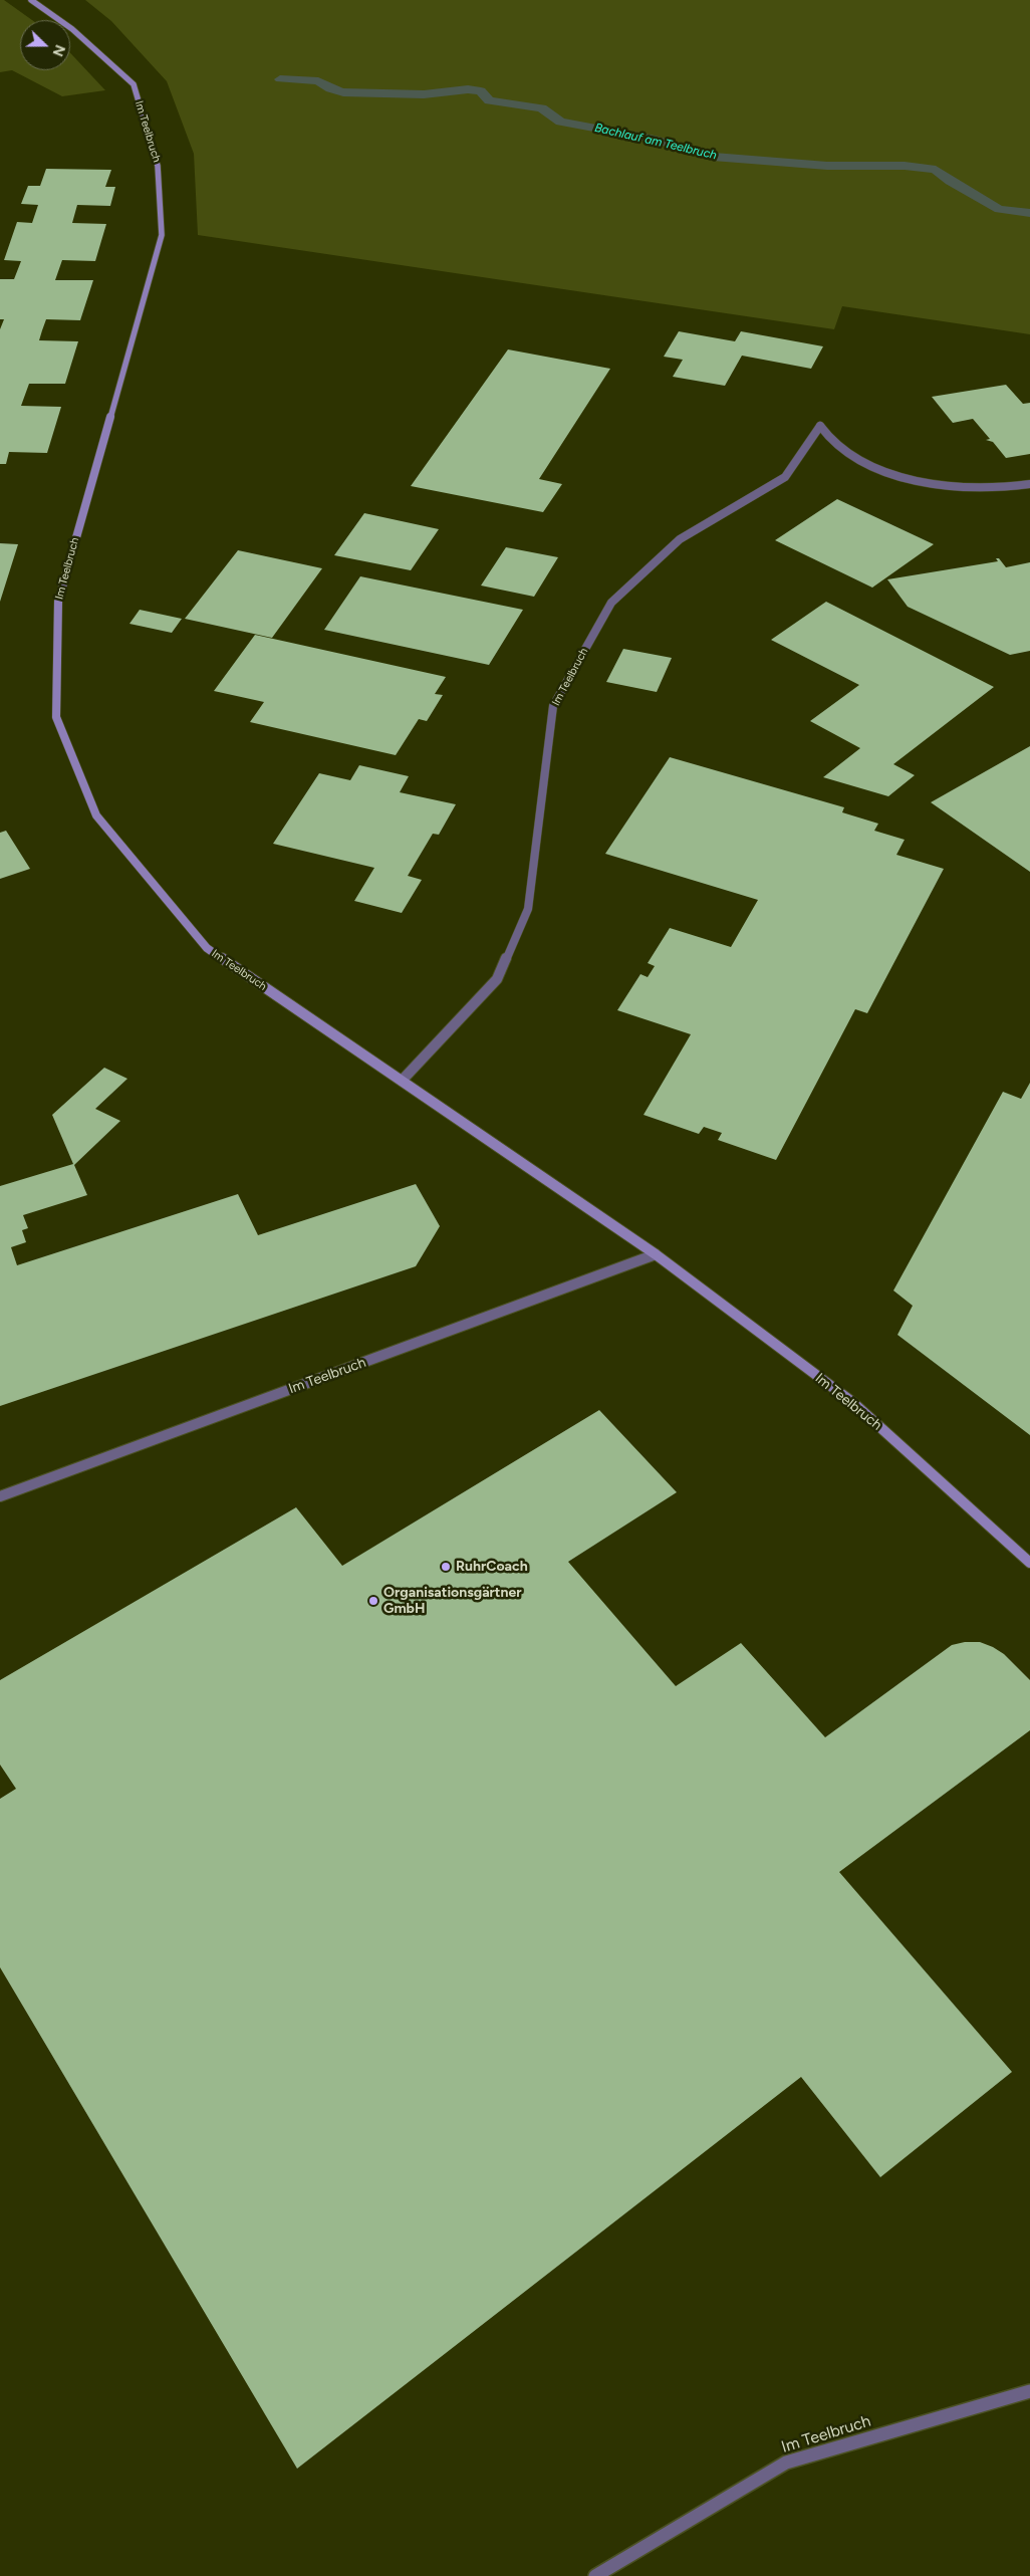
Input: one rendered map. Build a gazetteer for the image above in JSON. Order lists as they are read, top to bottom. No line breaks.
{"streets":{"street":["Im Teelbruch"]},"water":["Bachlauf am Teelbruch"],"places":["RuhrCoach","Organisationsgärtner GmbH"],"north":"right"}
